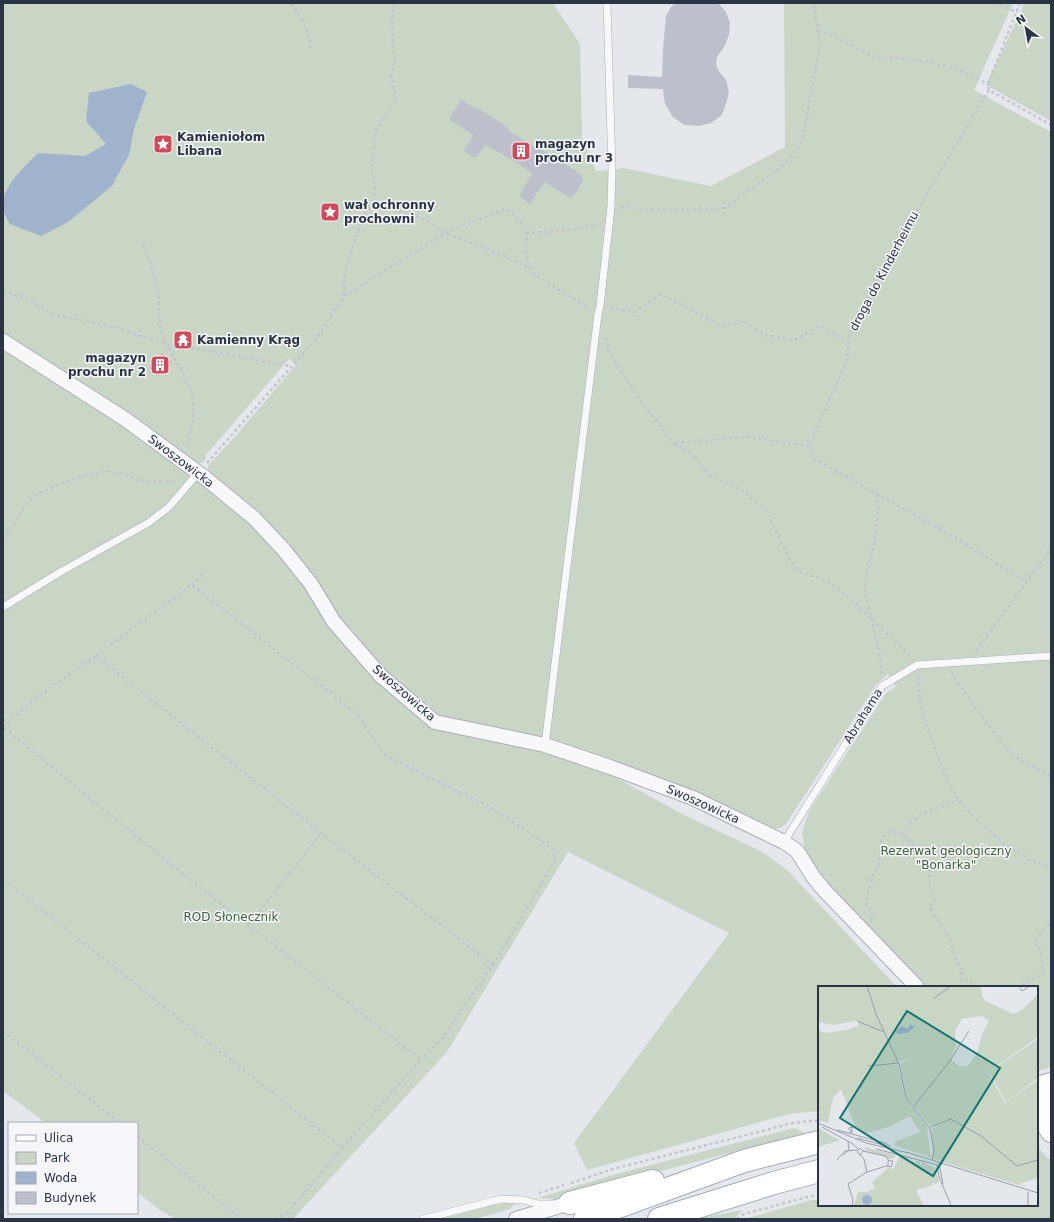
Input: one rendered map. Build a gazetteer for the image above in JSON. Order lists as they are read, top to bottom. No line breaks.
{"streets":{"street":["Swoszowicka"],"lane":["Abrahama"],"path":["droga do Kinderheimu"]},"crossings":[["Swoszowicka","Abrahama"]],"parks":["Rezerwat geologiczny \"Bonarka\"","ROD Słonecznik"],"places":{"place":["Kamieniołom Libana","wał ochronny prochowni"],"building":["magazyn prochu nr 3","magazyn prochu nr 2"],"temple":["Kamienny Krąg"]},"legend":["Ulica","Park","Woda","Budynek"],"north":"top left"}
